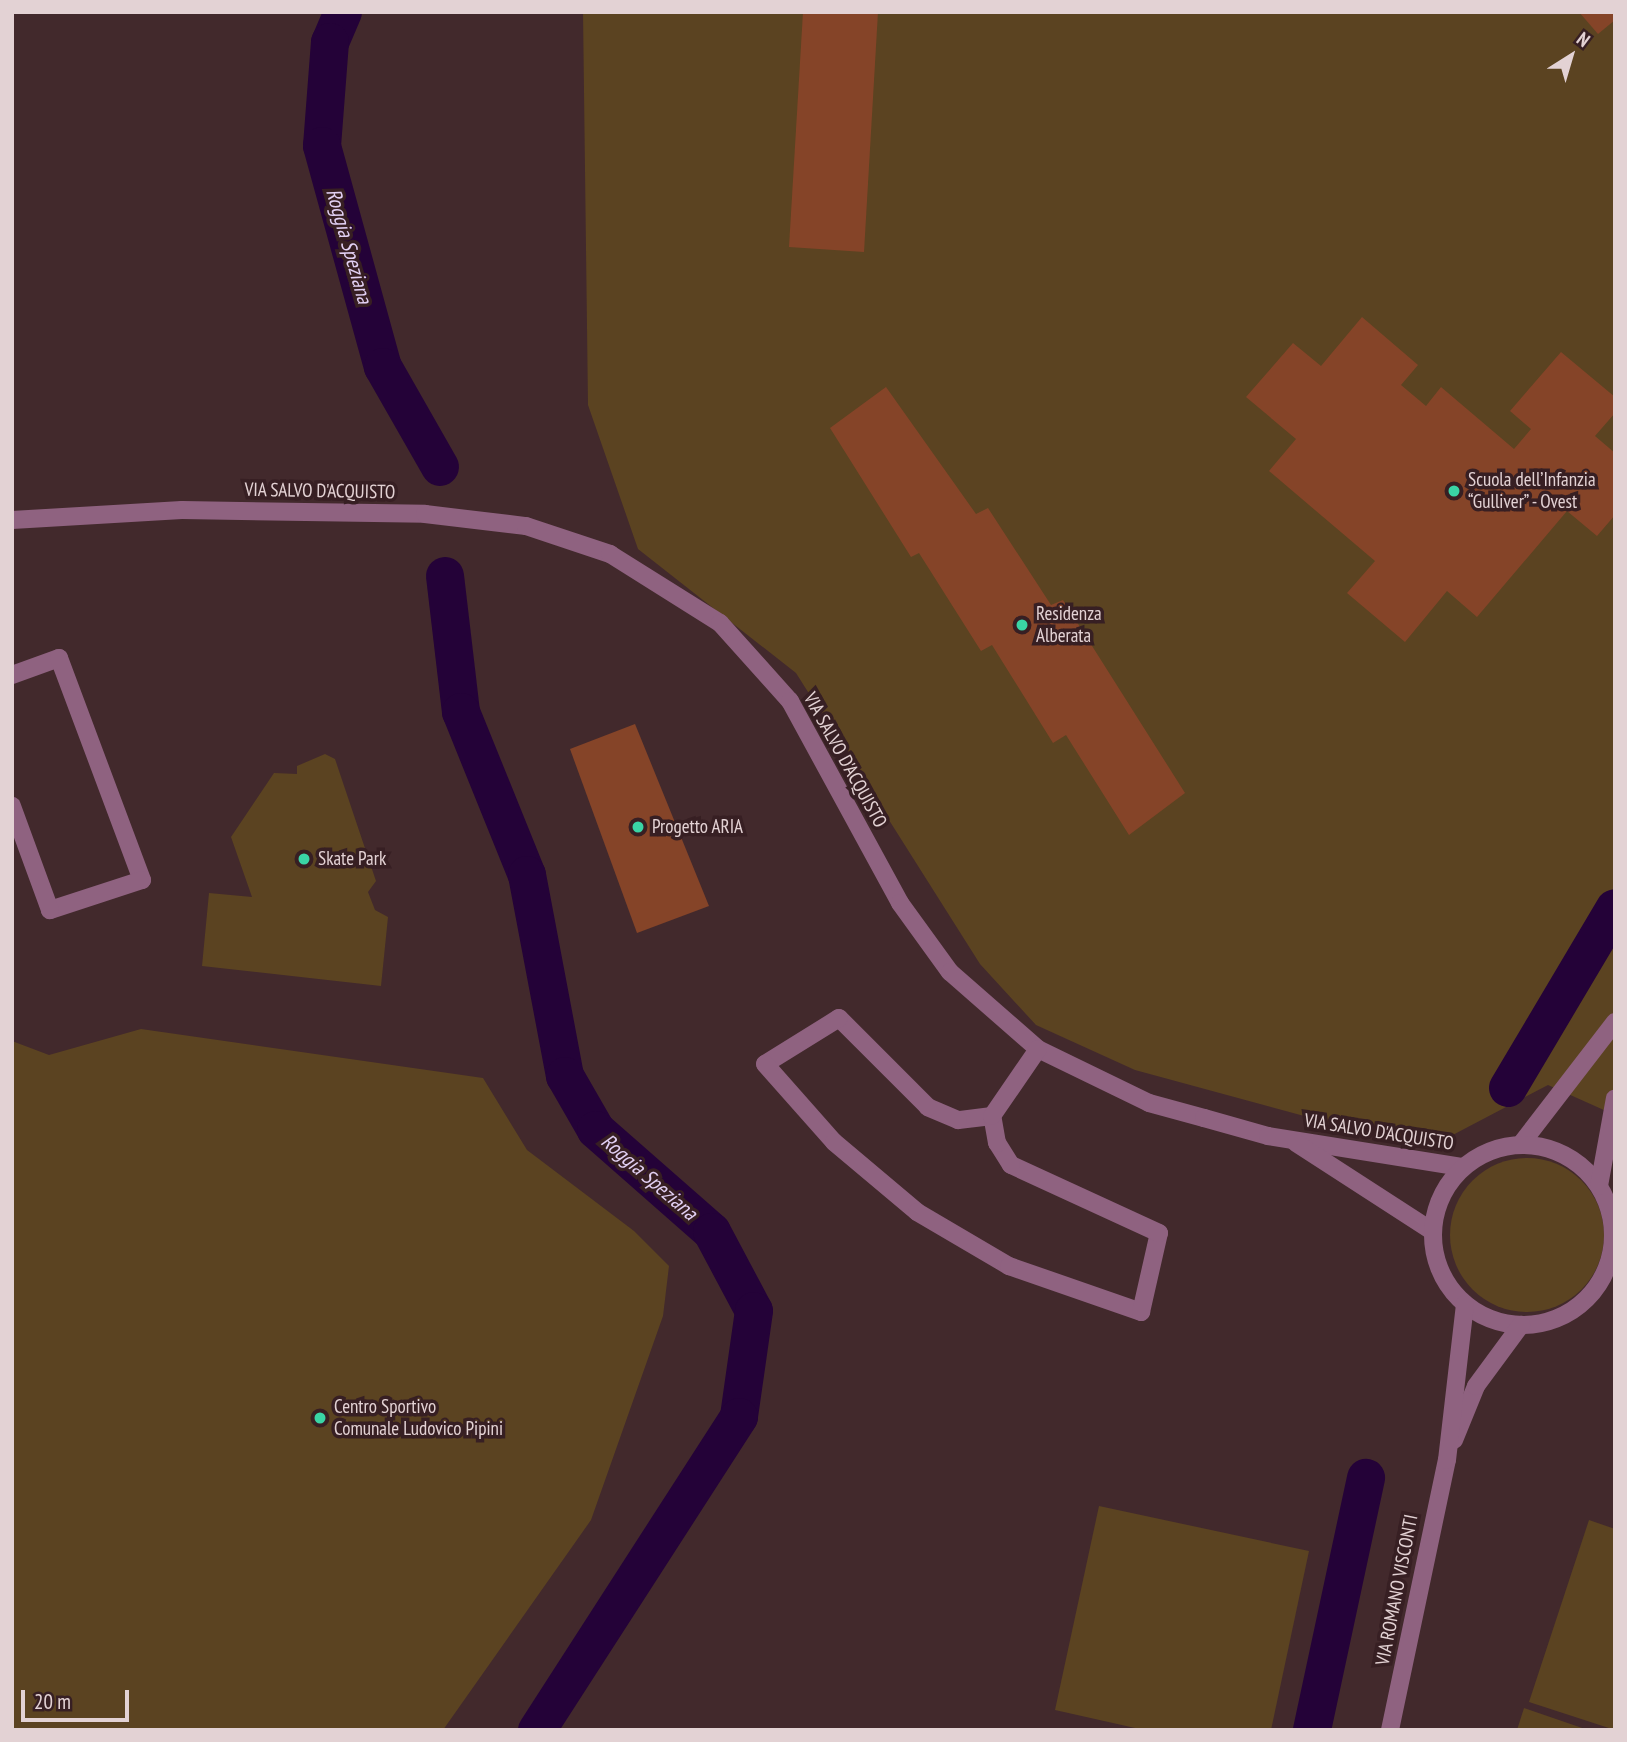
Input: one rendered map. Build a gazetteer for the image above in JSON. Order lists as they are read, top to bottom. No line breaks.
{"streets":{"street":["VIA SALVO D'ACQUISTO","VIA ROMANO VISCONTI"]},"crossings":[["VIA SALVO D'ACQUISTO","VIA ROMANO VISCONTI"]],"water":["Roggia Speziana"],"places":["Scuola dell’Infanzia “Gulliver” - Ovest","Residenza Alberata","Progetto ARIA","Skate Park","Centro Sportivo Comunale Ludovico Pipini"],"scale_bar":"20 m","north":"top right"}
